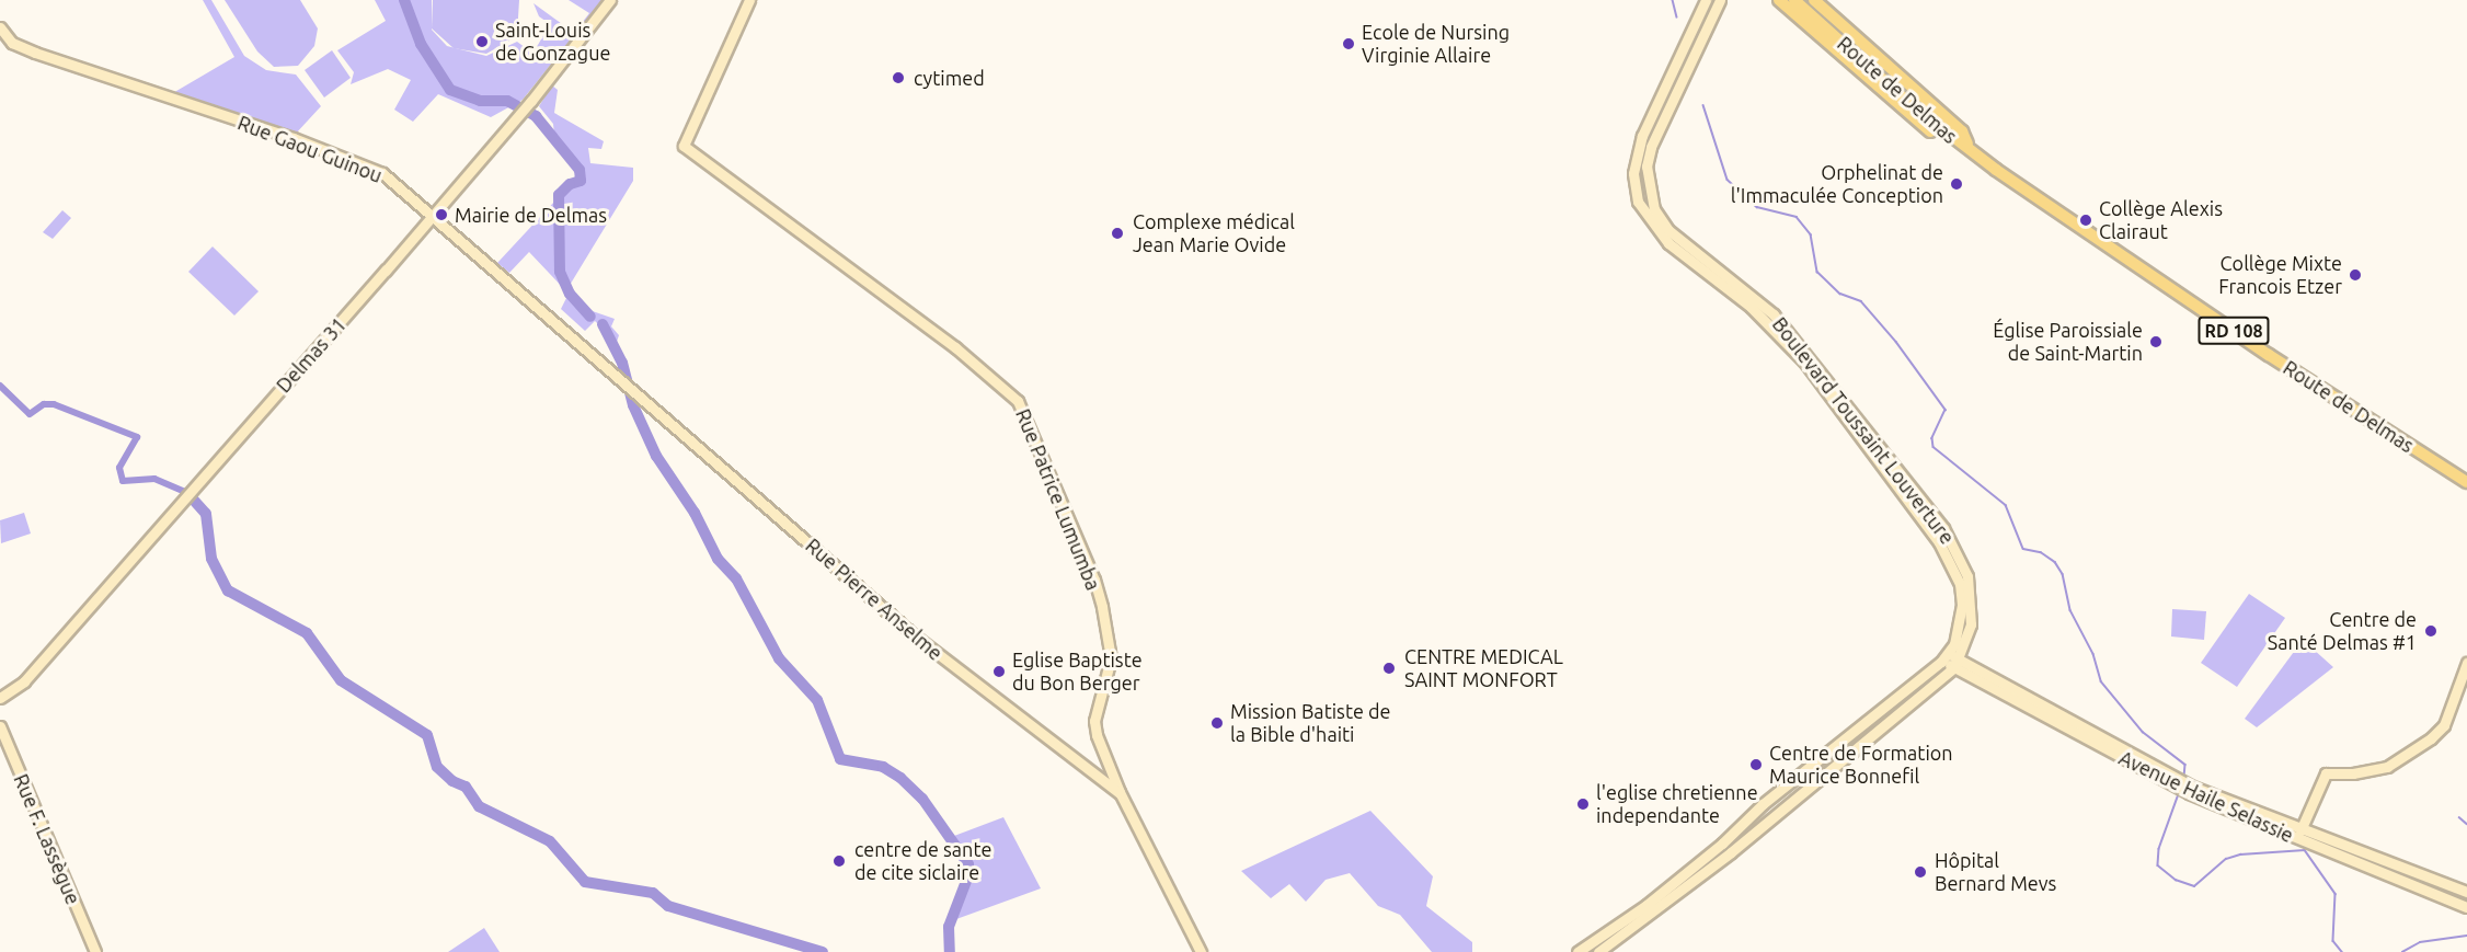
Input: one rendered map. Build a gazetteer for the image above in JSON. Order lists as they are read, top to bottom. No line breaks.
{"streets":{"main road":["Route de Delmas","RD 108"],"street":["Rue Gaou Guinou","Delmas 31","Boulevard Toussaint Louverture","Rue Patrice Lumumba","Rue Pierre Anselme","Avenue Haile Selassie","Rue F. Lassègue"]},"crossings":[["Rue Gaou Guinou","Delmas 31"],["Rue Gaou Guinou","Rue Pierre Anselme"],["Boulevard Toussaint Louverture","Avenue Haile Selassie"],["Rue Patrice Lumumba","Rue Pierre Anselme"]],"places":["Saint-Louis de Gonzague","Ecole de Nursing Virginie Allaire","cytimed","Orphelinat de l'Immaculée Conception","Mairie de Delmas","Collège Alexis Clairaut","Complexe médical Jean Marie Ovide","Collège Mixte Francois Etzer","Église Paroissiale de Saint-Martin","Centre de Santé Delmas #1","CENTRE MEDICAL SAINT MONFORT","Eglise Baptiste du Bon Berger","Mission Batiste de la Bible d'haiti","Centre de Formation Maurice Bonnefil","l'eglise chretienne independante","centre de sante de cite siclaire","Hôpital Bernard Mevs"]}
